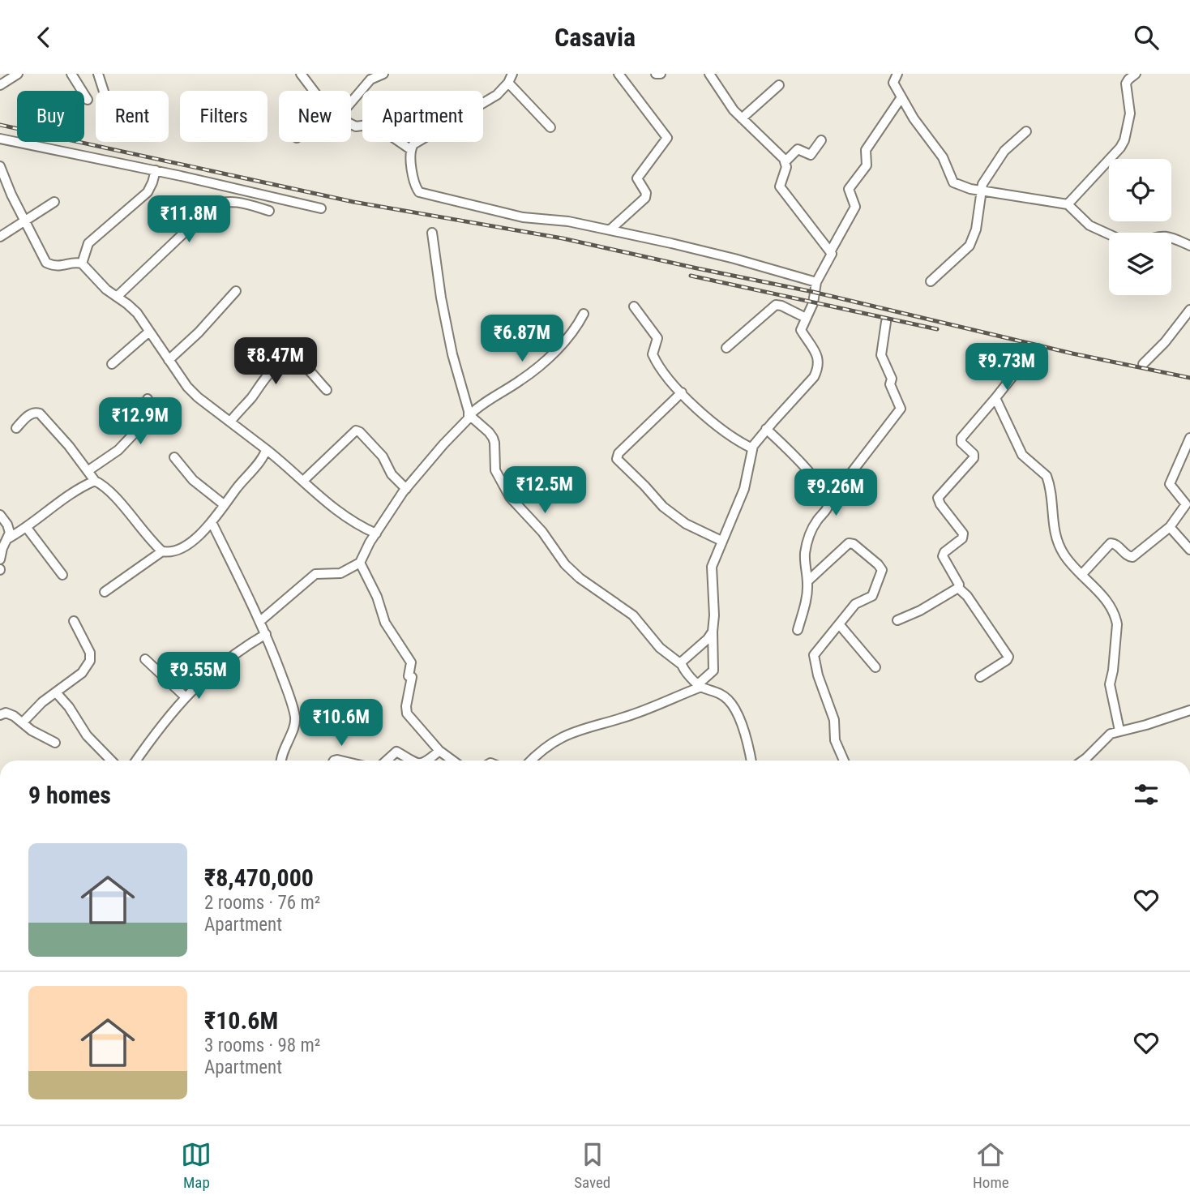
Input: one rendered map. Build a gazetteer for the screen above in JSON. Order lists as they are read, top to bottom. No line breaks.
{"page":{"header":"Casavia","chip":["Buy","Rent","Filters","New","Apartment"],"price":["₹11.8M","₹6.87M","₹8.47M","₹9.73M","₹12.9M","₹12.5M","₹9.26M","₹9.55M","₹10.6M"],"heading":"9 homes","list":[{"name":"₹8,470,000","note":"2 rooms · 76 m² · Apartment"},{"name":"₹10.6M","note":"3 rooms · 98 m² · Apartment"}],"tabs":["Map","Saved","Home"]}}
